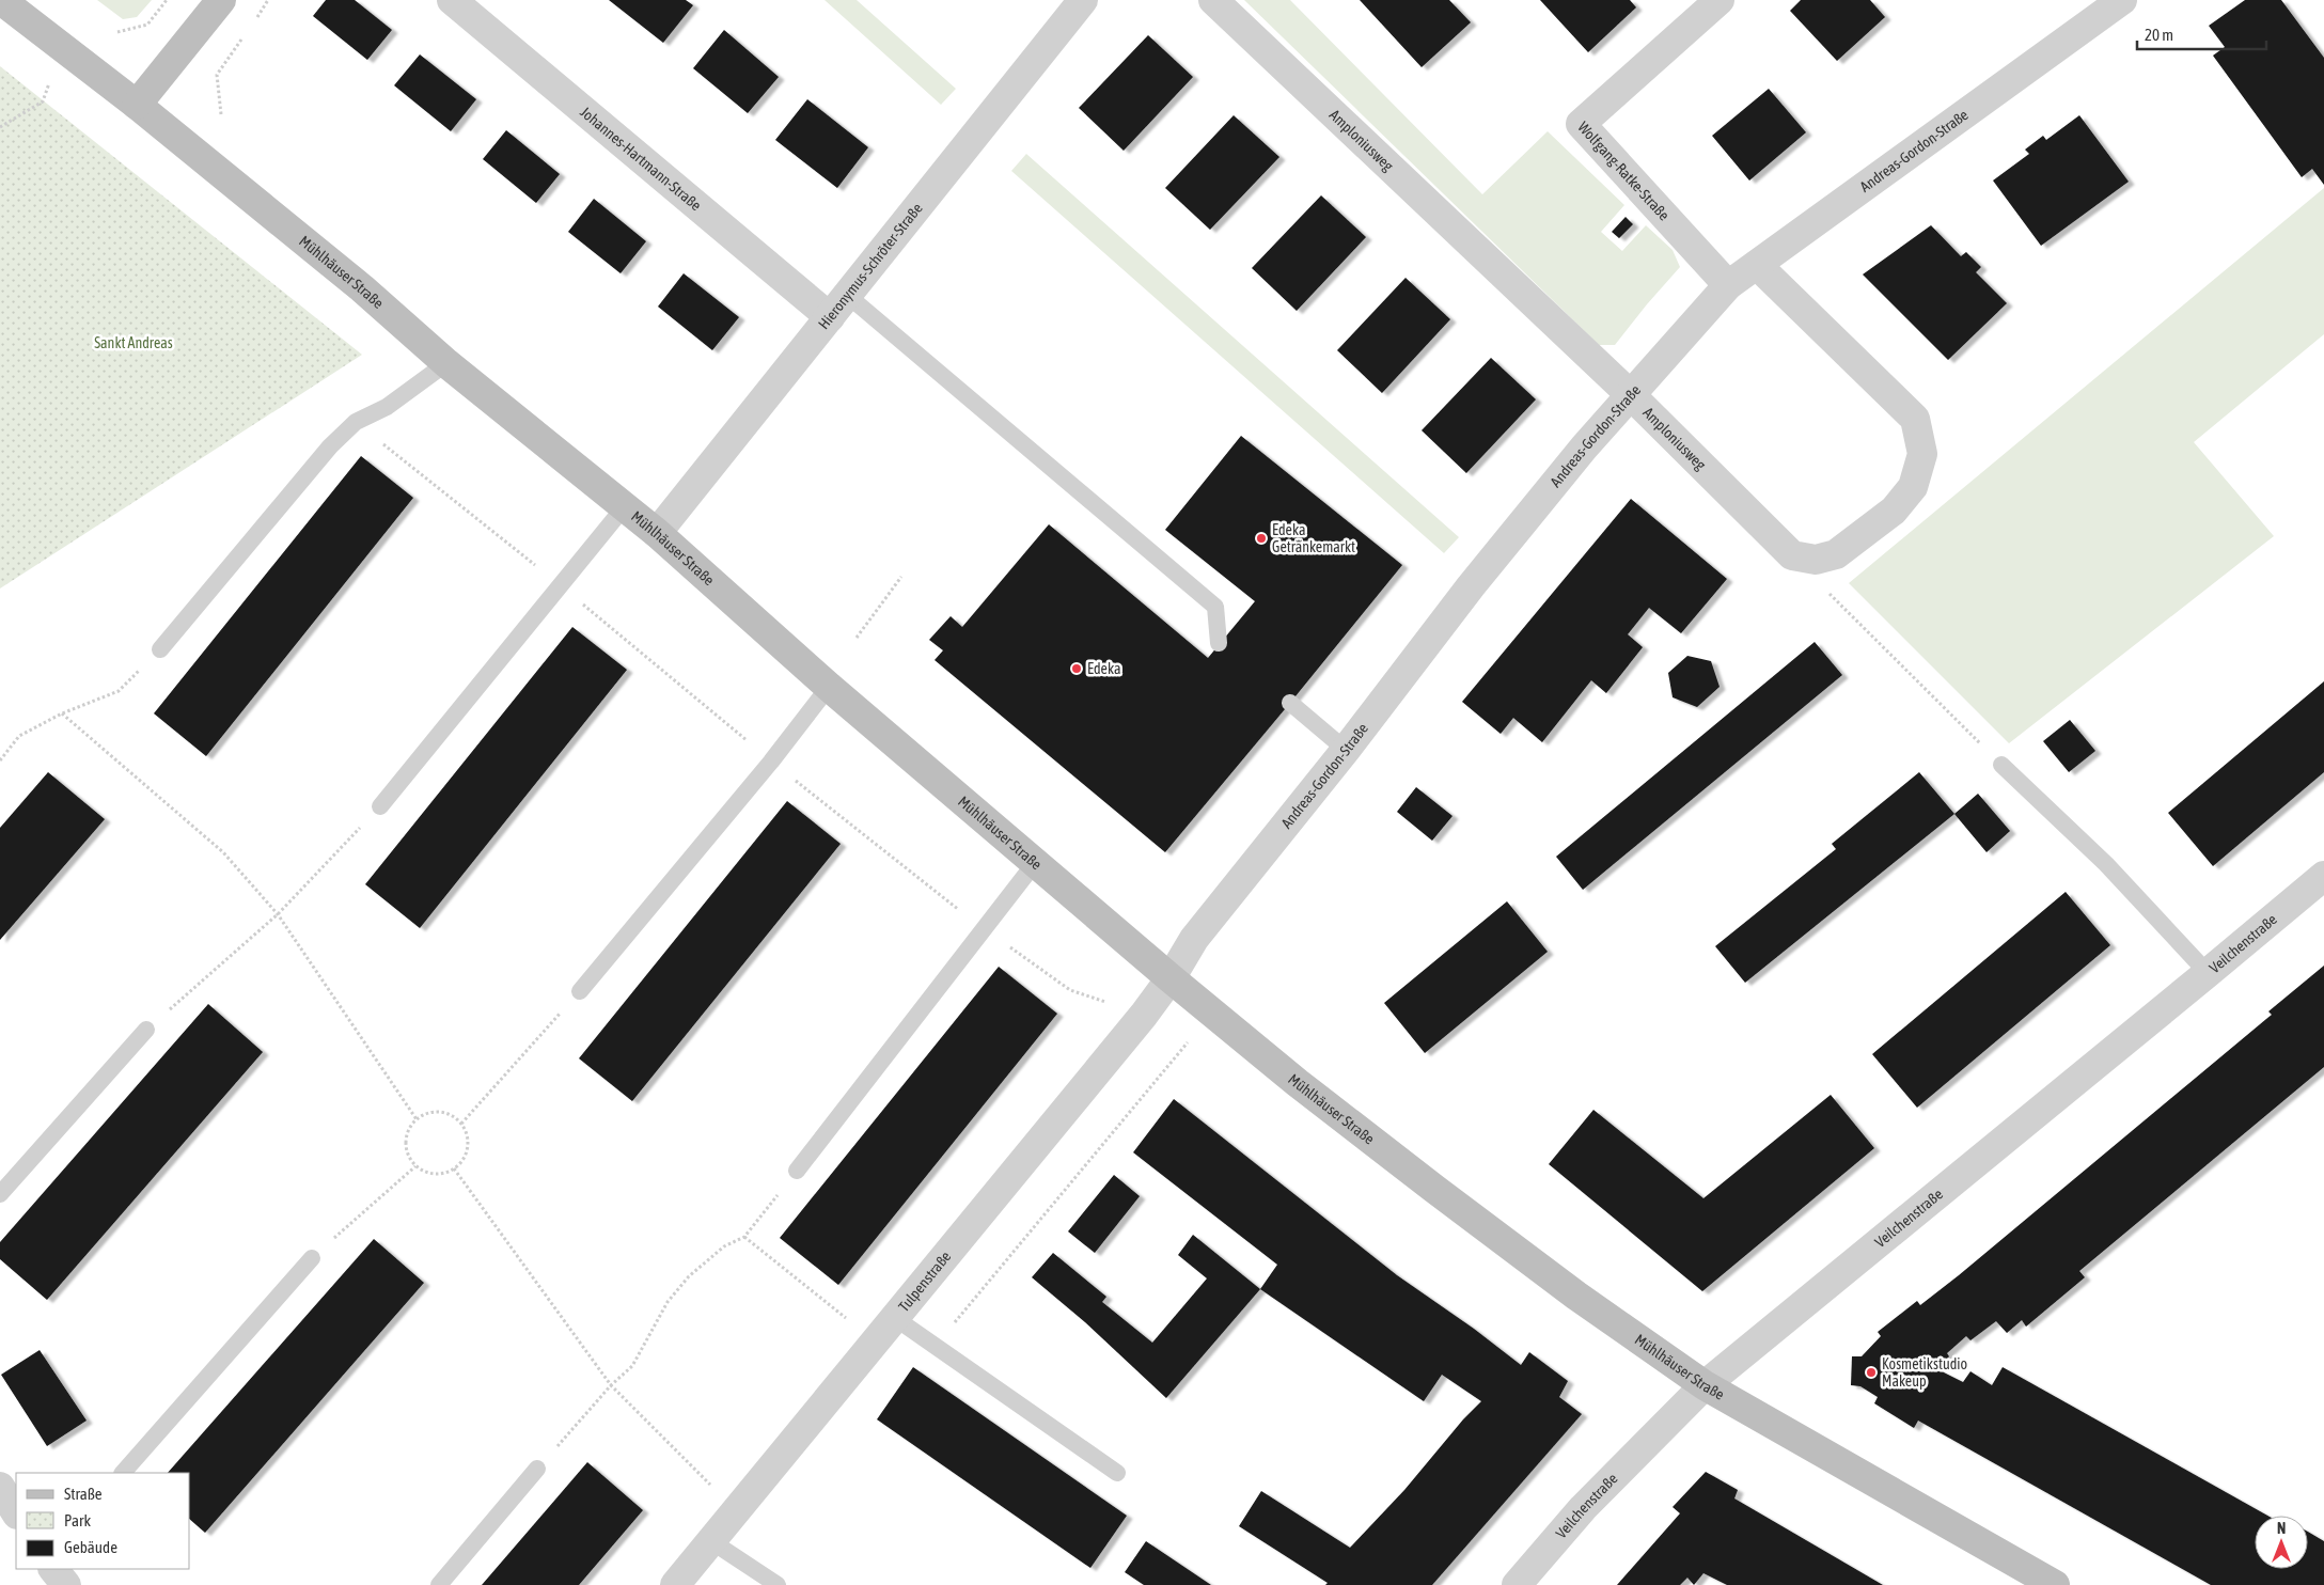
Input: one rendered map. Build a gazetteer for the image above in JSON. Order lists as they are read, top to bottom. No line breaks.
{"streets":{"street":["Amploniusweg","Andreas-Gordon-Straße","Johannes-Hartmann-Straße","Wolfgang-Ratke-Straße","Hieronymus-Schröter-Straße","Mühlhäuser Straße","Veilchenstraße","Tulpenstraße"]},"crossings":[["Amploniusweg","Andreas-Gordon-Straße"],["Andreas-Gordon-Straße","Wolfgang-Ratke-Straße"],["Andreas-Gordon-Straße","Mühlhäuser Straße"],["Andreas-Gordon-Straße","Tulpenstraße"],["Johannes-Hartmann-Straße","Hieronymus-Schröter-Straße"],["Hieronymus-Schröter-Straße","Mühlhäuser Straße"],["Mühlhäuser Straße","Veilchenstraße"],["Mühlhäuser Straße","Tulpenstraße"]],"parks":["Sankt Andreas"],"places":["Edeka Getränkemarkt","Edeka","Kosmetikstudio Makeup"],"legend":["Straße","Park","Gebäude"],"scale_bar":"20 m","north":"top"}
